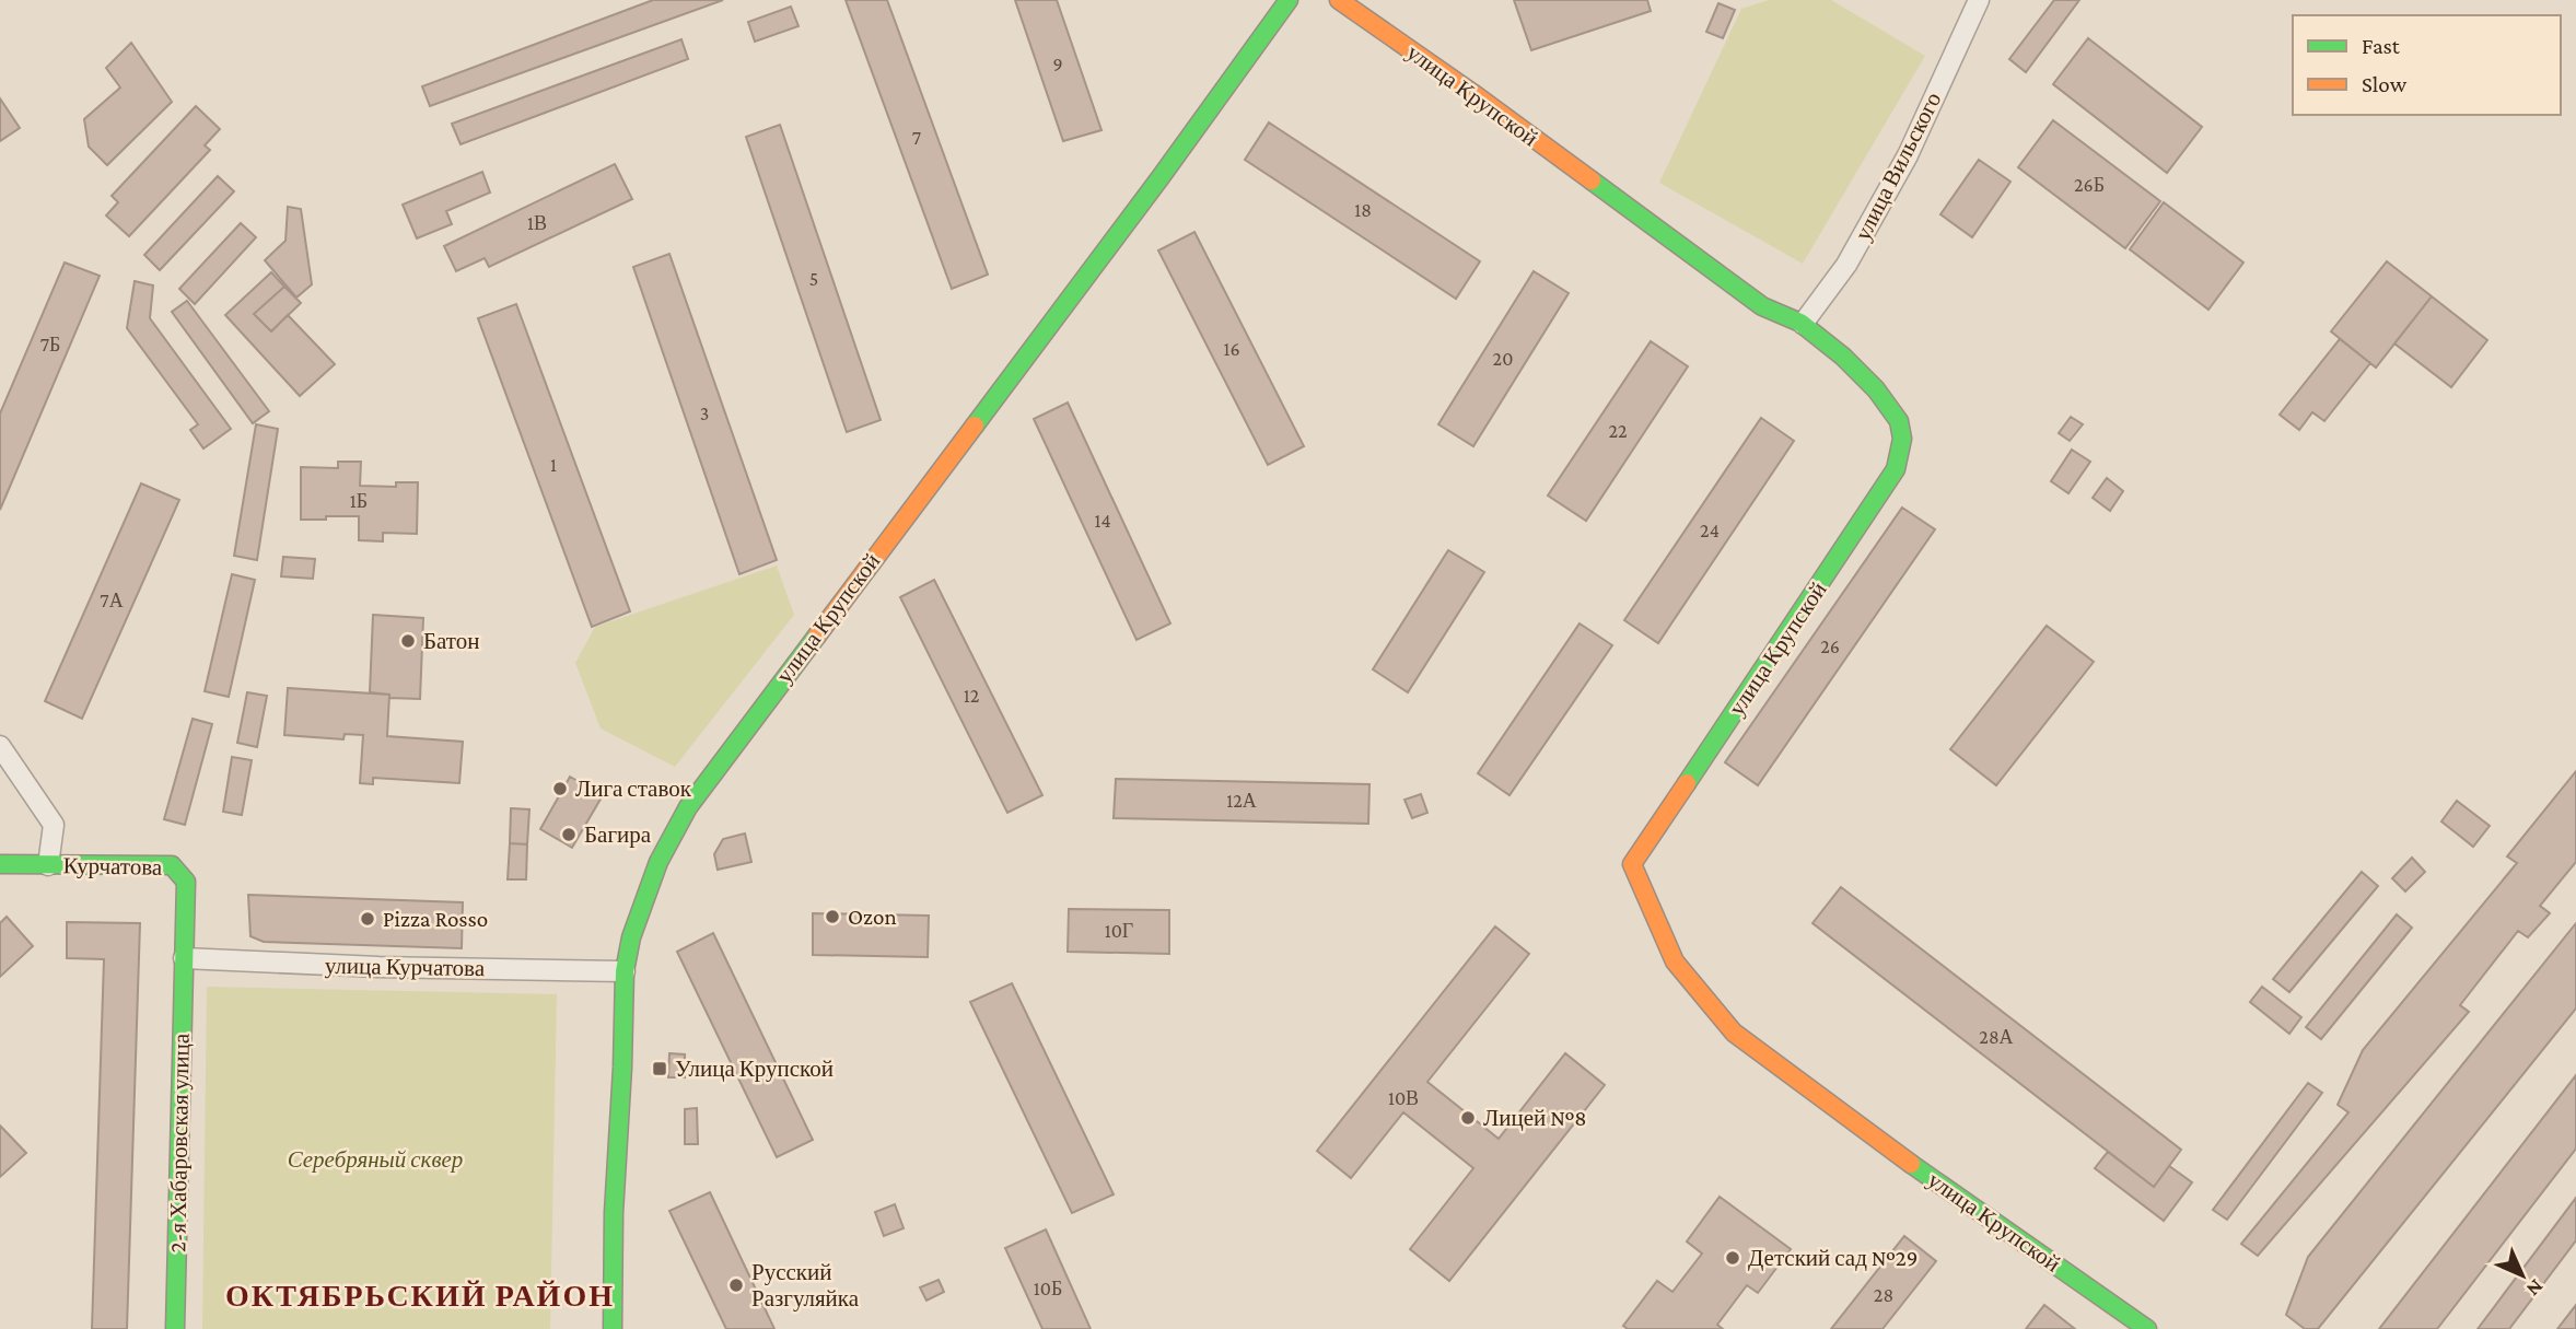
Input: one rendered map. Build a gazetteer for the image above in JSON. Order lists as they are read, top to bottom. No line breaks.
{"streets":{"street":["улица Крупской","улица Вильского","Курчатова","улица Курчатова","2-я Хабаровская улица"]},"crossings":[["улица Крупской","улица Вильского"],["улица Крупской","улица Курчатова"],["Курчатова","улица Курчатова"],["Курчатова","2-я Хабаровская улица"],["улица Курчатова","2-я Хабаровская улица"]],"districts":["ОКТЯБРЬСКИЙ РАЙОН"],"parks":["Серебряный сквер"],"places":{"other":["Батон","Лига ставок","Багира","Ozon","Pizza Rosso","Лицей №8","Детский сад №29","Русский Разгуляйка"],"transit":["Улица Крупской"]},"house_numbers":["9","7","26Б","18","1В","5","7Б","16","20","3","22","1","1Б","14","24","7А","26","12","12А","10Г","28А","10В","10Б","28"],"legend":["Fast","Slow"],"north":"bottom right"}
